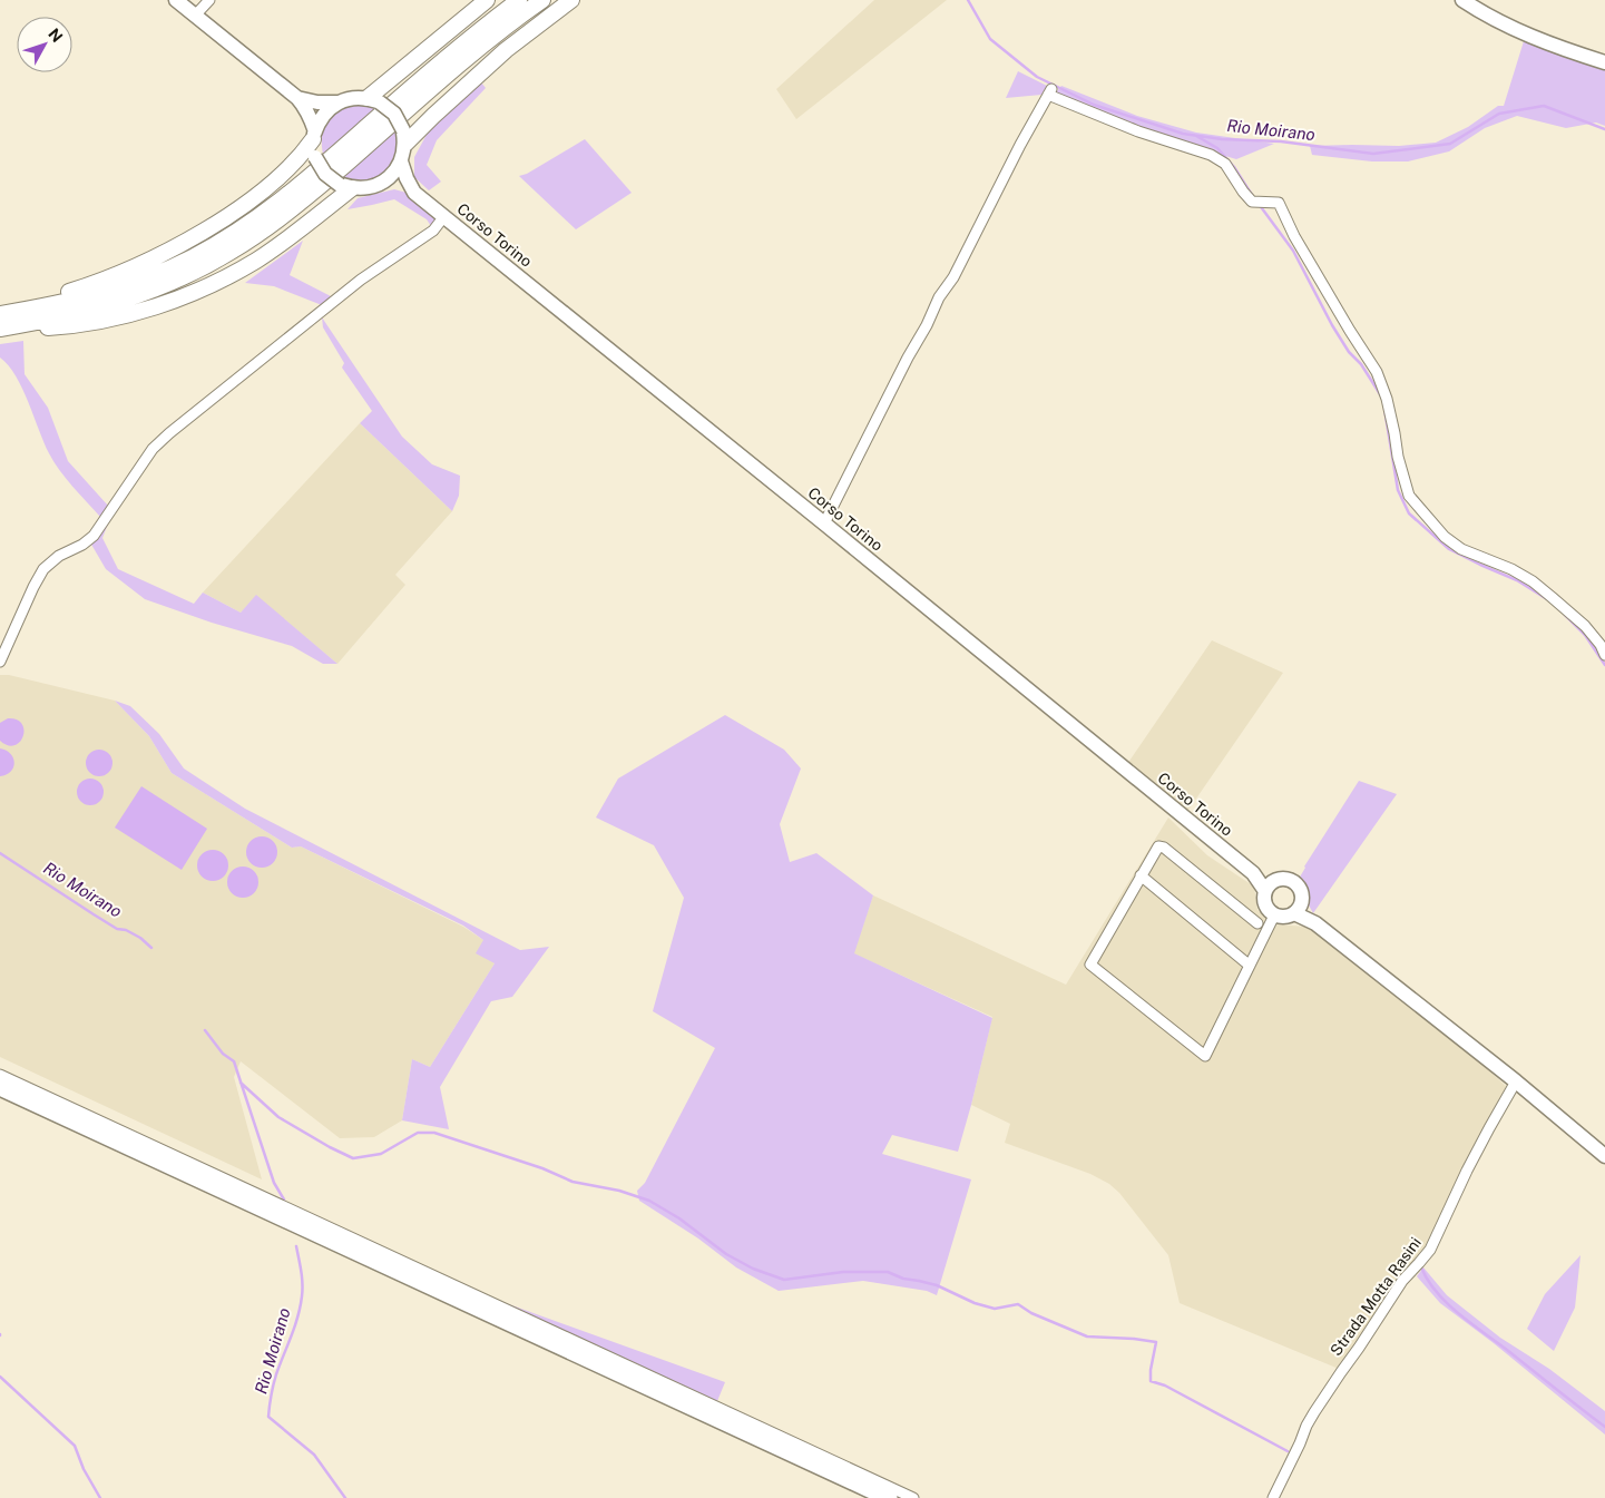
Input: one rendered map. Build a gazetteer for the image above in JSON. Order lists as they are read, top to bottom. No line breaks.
{"streets":{"main road":["Corso Torino"],"street":["Strada Motta Rasini"]},"water":["Rio Moirano"],"north":"top right"}
